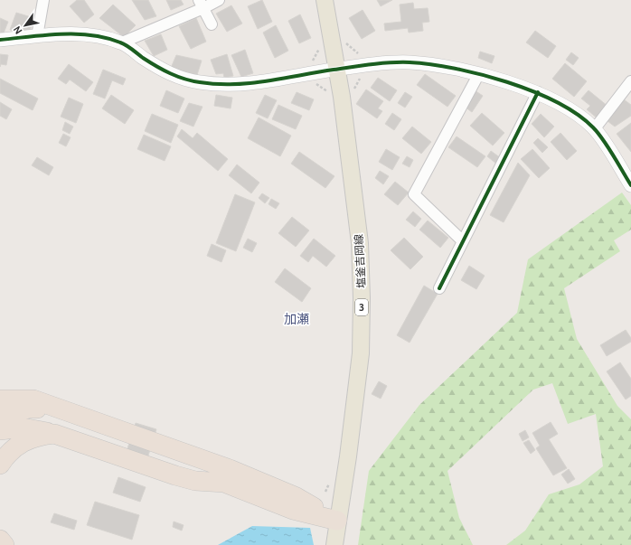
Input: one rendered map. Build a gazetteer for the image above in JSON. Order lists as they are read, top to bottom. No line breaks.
{"streets":{"main road":["塩釜吉岡線","3"]},"districts":["加瀬"],"north":"bottom left"}
